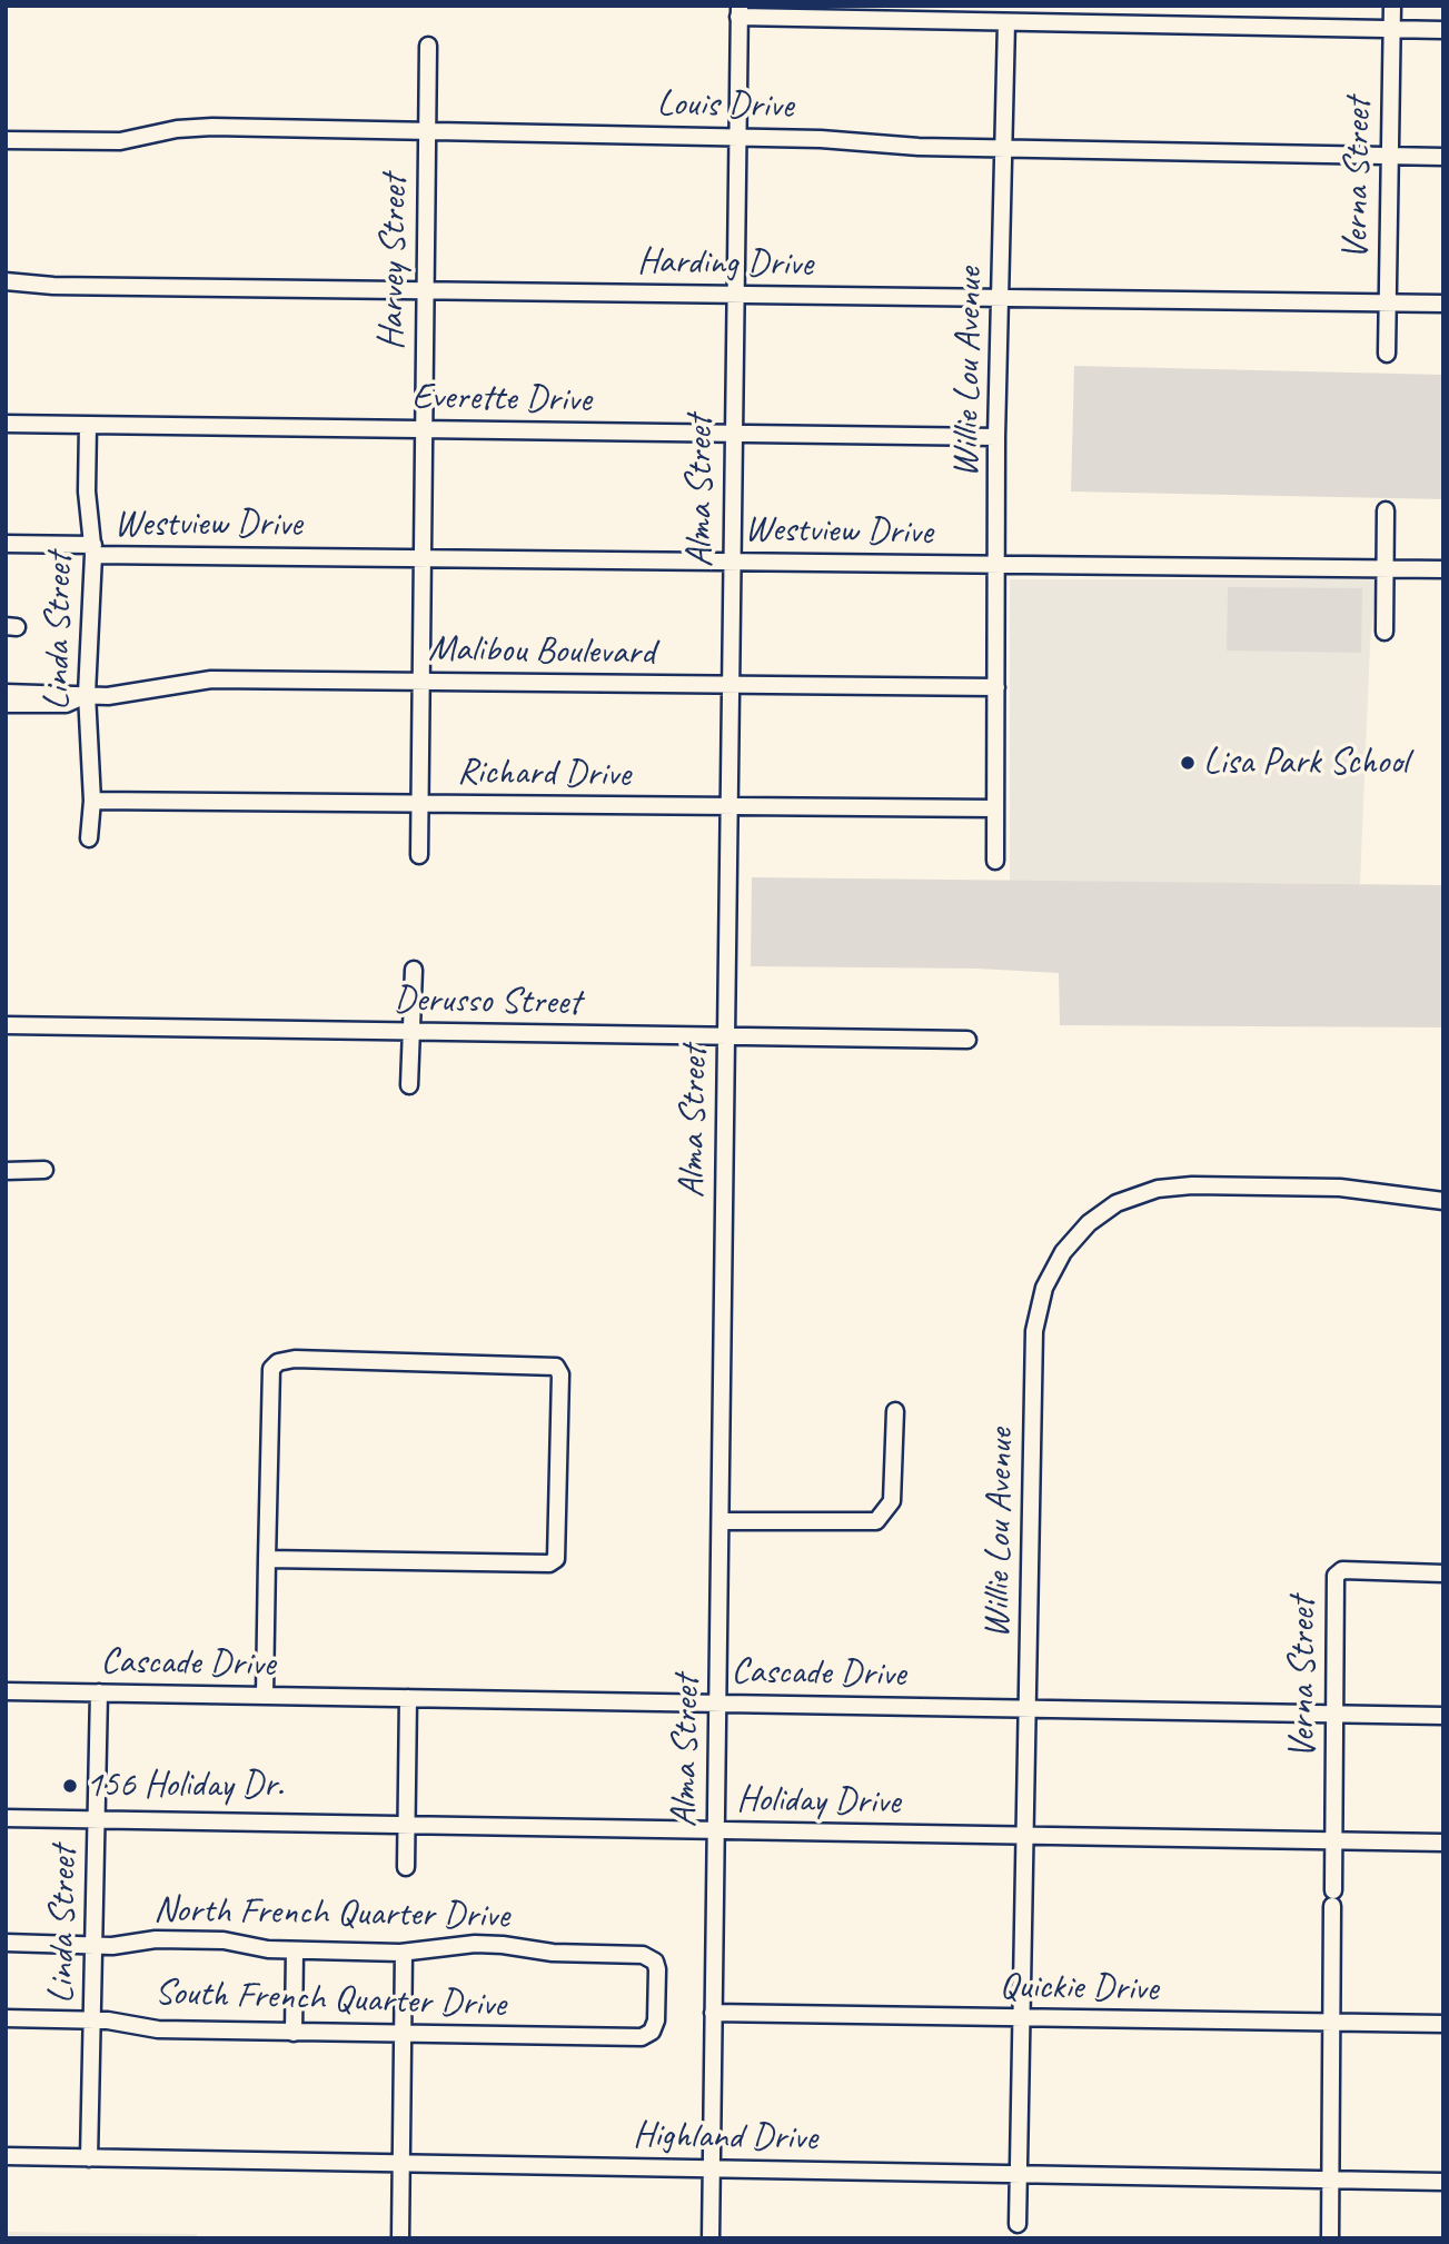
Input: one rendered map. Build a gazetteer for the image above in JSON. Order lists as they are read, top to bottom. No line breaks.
{"streets":{"street":["Louis Drive","Verna Street","Harvey Street","Harding Drive","Willie Lou Avenue","Everette Drive","Alma Street","Westview Drive","Linda Street","Malibou Boulevard","Richard Drive","Derusso Street","Cascade Drive","Holiday Drive","North French Quarter Drive","Quickie Drive","South French Quarter Drive","Highland Drive"]},"crossings":[["Louis Drive","Verna Street"],["Louis Drive","Harvey Street"],["Louis Drive","Willie Lou Avenue"],["Louis Drive","Alma Street"],["Verna Street","Harding Drive"],["Verna Street","Cascade Drive"],["Verna Street","Holiday Drive"],["Verna Street","Quickie Drive"],["Verna Street","Highland Drive"],["Harvey Street","Harding Drive"],["Harvey Street","Everette Drive"],["Harvey Street","Westview Drive"],["Harvey Street","Malibou Boulevard"],["Harvey Street","Richard Drive"],["Harding Drive","Willie Lou Avenue"],["Harding Drive","Alma Street"],["Willie Lou Avenue","Everette Drive"],["Willie Lou Avenue","Westview Drive"],["Willie Lou Avenue","Malibou Boulevard"],["Willie Lou Avenue","Richard Drive"],["Willie Lou Avenue","Cascade Drive"],["Willie Lou Avenue","Holiday Drive"],["Willie Lou Avenue","Quickie Drive"],["Willie Lou Avenue","Highland Drive"],["Everette Drive","Alma Street"],["Everette Drive","Linda Street"],["Alma Street","Westview Drive"],["Alma Street","Malibou Boulevard"],["Alma Street","Richard Drive"],["Alma Street","Derusso Street"],["Alma Street","Cascade Drive"],["Alma Street","Holiday Drive"],["Alma Street","Quickie Drive"],["Alma Street","Highland Drive"],["Westview Drive","Linda Street"],["Linda Street","Malibou Boulevard"],["Linda Street","Richard Drive"],["Linda Street","Cascade Drive"],["Linda Street","Holiday Drive"],["Linda Street","North French Quarter Drive"],["Linda Street","South French Quarter Drive"],["Linda Street","Highland Drive"],["North French Quarter Drive","South French Quarter Drive"]],"places":["Lisa Park School","156 Holiday Dr."]}
